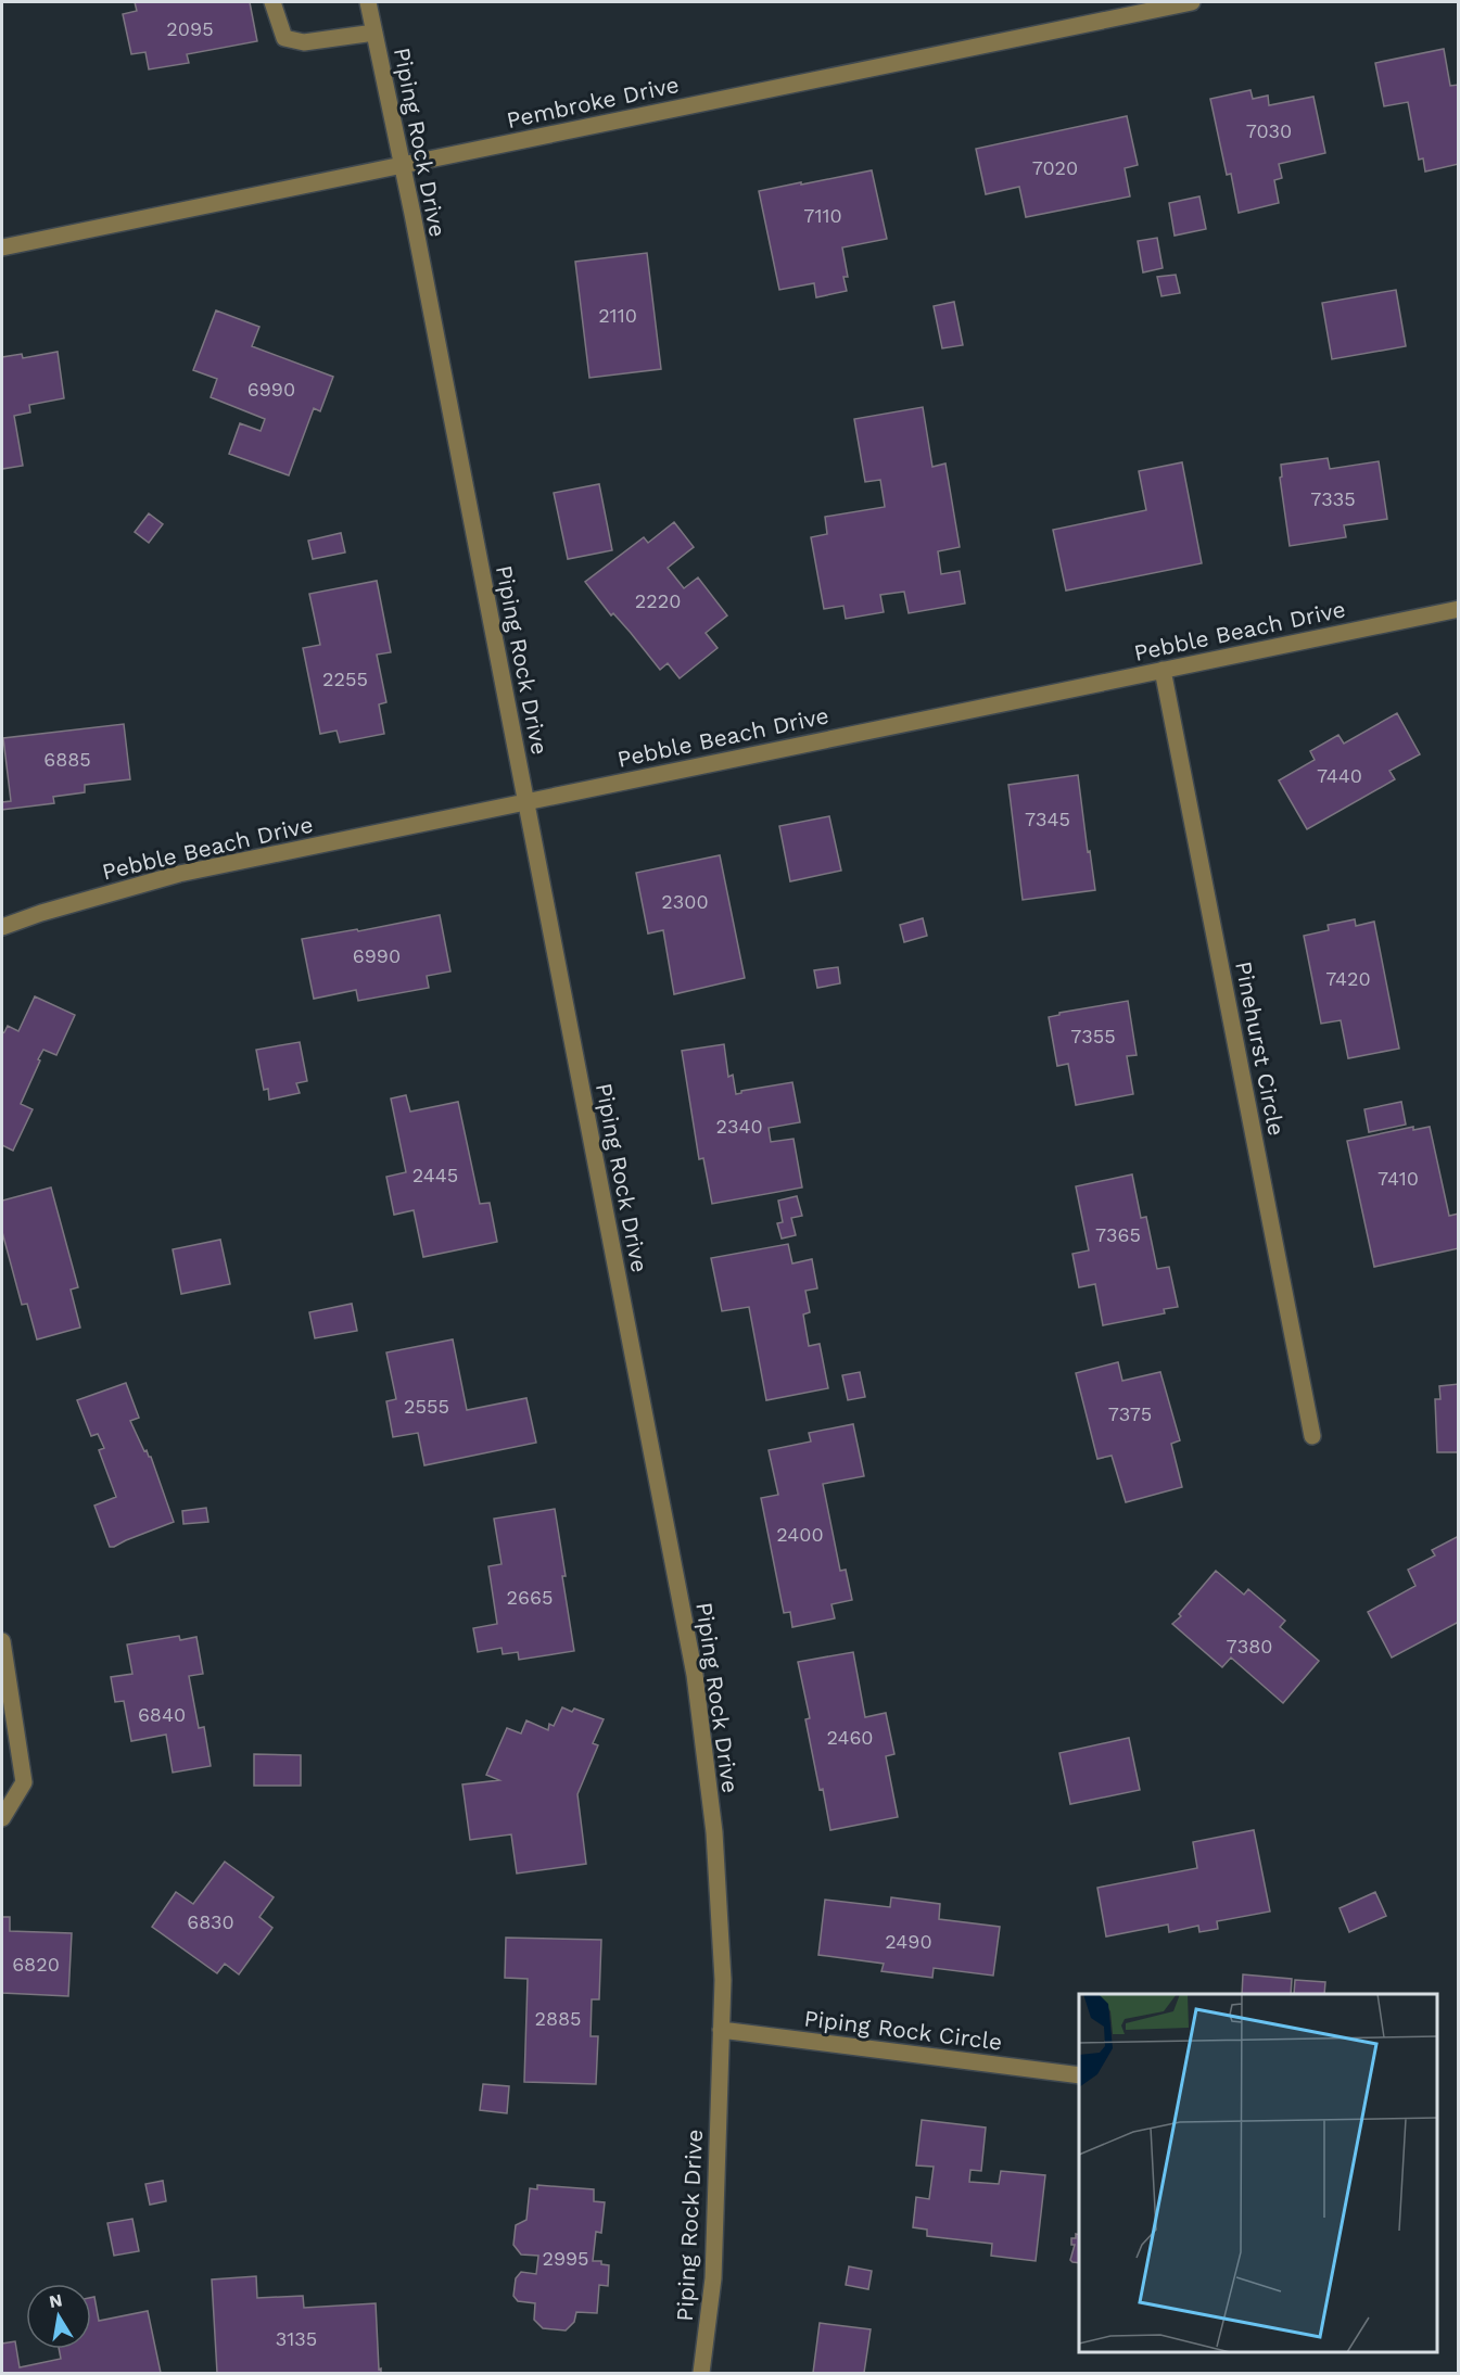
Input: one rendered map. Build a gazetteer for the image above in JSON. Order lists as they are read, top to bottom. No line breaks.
{"streets":{"street":["Pembroke Drive","Piping Rock Drive","Pebble Beach Drive","Pinehurst Circle","Piping Rock Circle"]},"crossings":[["Pembroke Drive","Piping Rock Drive"],["Piping Rock Drive","Pebble Beach Drive"],["Piping Rock Drive","Piping Rock Circle"],["Pebble Beach Drive","Pinehurst Circle"]],"house_numbers":["2095","7030","7020","7110","2110","6990","7335","2220","2255","6885","7440","7345","2300","6990","7420","7355","2340","2445","7410","7365","2555","7375","2400","2665","7380","6840","2460","6830","2490","6820","2885","2995","3135"],"north":"top"}
